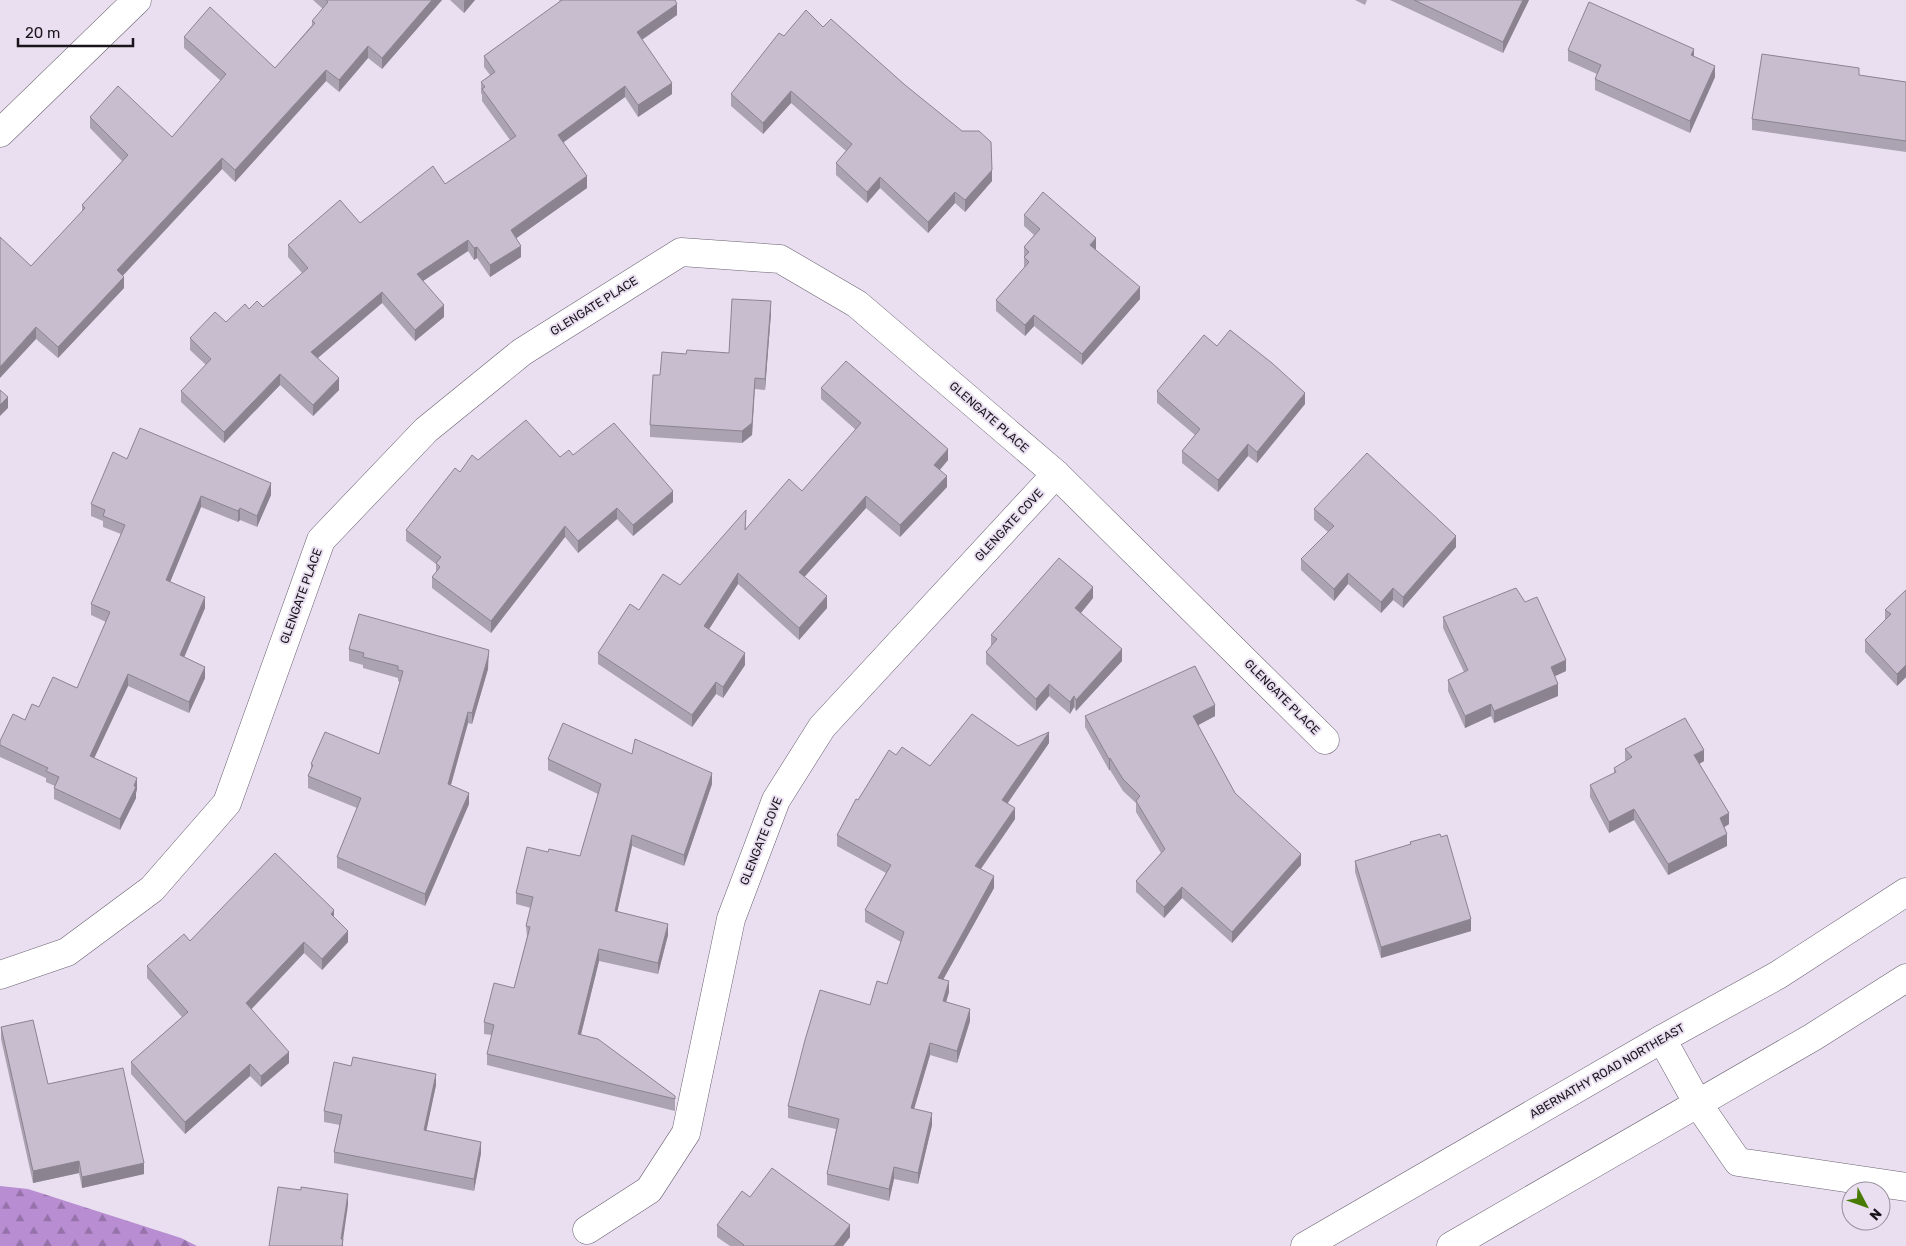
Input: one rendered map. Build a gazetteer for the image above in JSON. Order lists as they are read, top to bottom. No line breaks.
{"streets":{"street":["GLENGATE PLACE","GLENGATE COVE","ABERNATHY ROAD NORTHEAST"]},"crossings":[["GLENGATE PLACE","GLENGATE COVE"]],"scale_bar":"20 m","north":"bottom right"}
